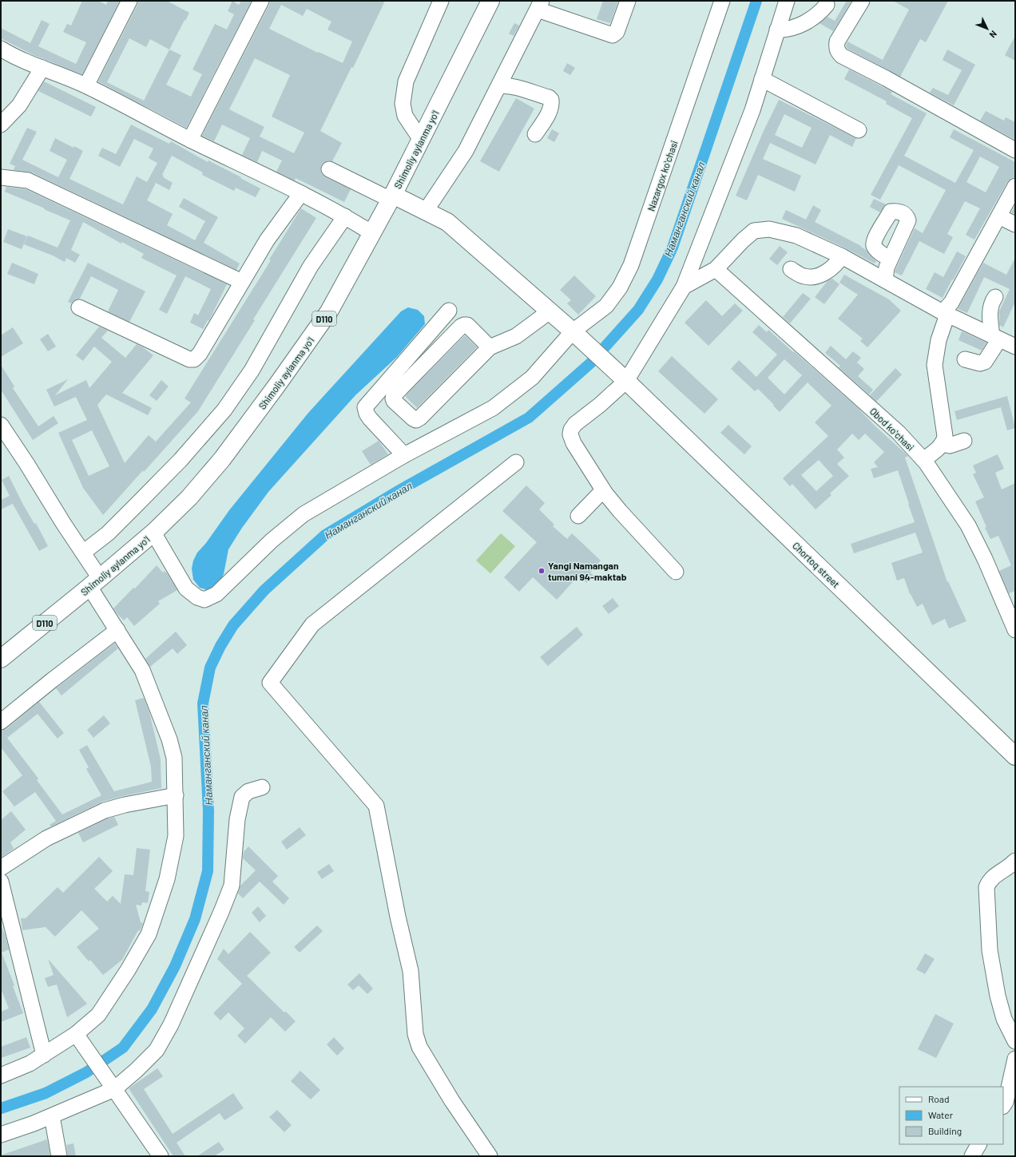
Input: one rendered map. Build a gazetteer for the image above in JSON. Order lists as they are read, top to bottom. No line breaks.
{"streets":{"main road":["Shimoliy aylanma yoʻl","D110","Chortoq street"],"street":["Nazargox koʻchasi","Obod koʻchasi"]},"crossings":[["Shimoliy aylanma yoʻl","Nazargox koʻchasi"],["Shimoliy aylanma yoʻl","Chortoq street"],["Nazargox koʻchasi","Chortoq street"]],"water":["Наманганский канал"],"places":["Yangi Namangan tumani 94-maktab"],"legend":["Road","Water","Building"],"north":"bottom right"}
